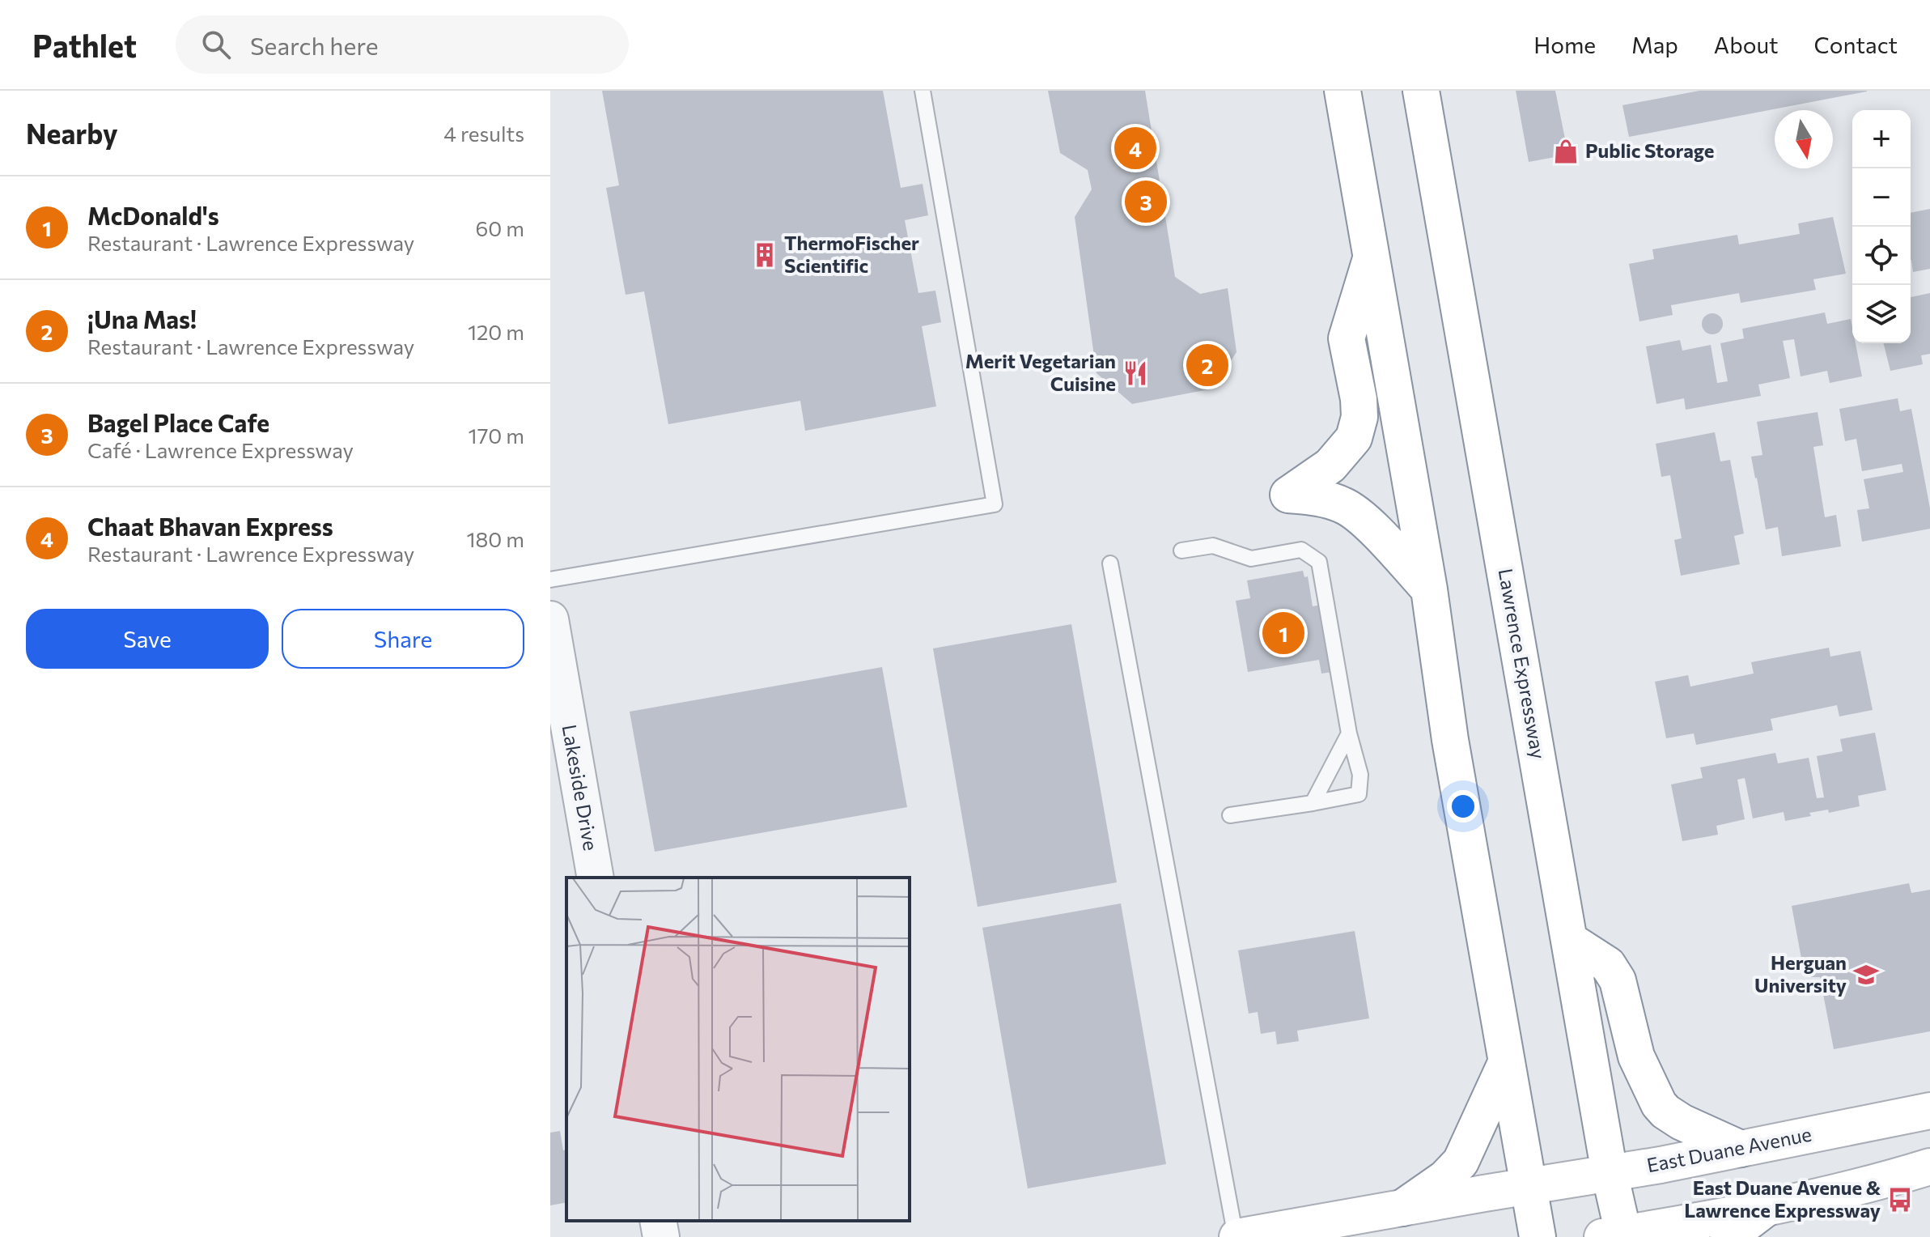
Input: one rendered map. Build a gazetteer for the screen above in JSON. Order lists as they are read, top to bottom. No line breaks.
{"streets":{"main road":["Lawrence Expressway","East Duane Avenue"],"street":["Lakeside Drive"]},"crossings":[["Lawrence Expressway","East Duane Avenue"]],"places":{"shop":["Public Storage"],"building":["ThermoFischer Scientific"],"restaurant":["Merit Vegetarian Cuisine"],"school or university":["Herguan University"],"bus stop":["East Duane Avenue & Lawrence Expressway"]},"north":"bottom","page":{"header":"Pathlet","search":"Search here","nav":["Home","Map","About","Contact"],"heading":["Nearby","4 results"],"map_buttons":["+","−"],"pins":["4","3","2","1"],"list":[{"mark":"1","name":"McDonald's","note":"Restaurant · Lawrence Expressway","value":"60 m"},{"mark":"2","name":"¡Una Mas!","note":"Restaurant · Lawrence Expressway","value":"120 m"},{"mark":"3","name":"Bagel Place Cafe","note":"Café · Lawrence Expressway","value":"170 m"},{"mark":"4","name":"Chaat Bhavan Express","note":"Restaurant · Lawrence Expressway","value":"180 m"}],"buttons":["Save","Share"]}}
